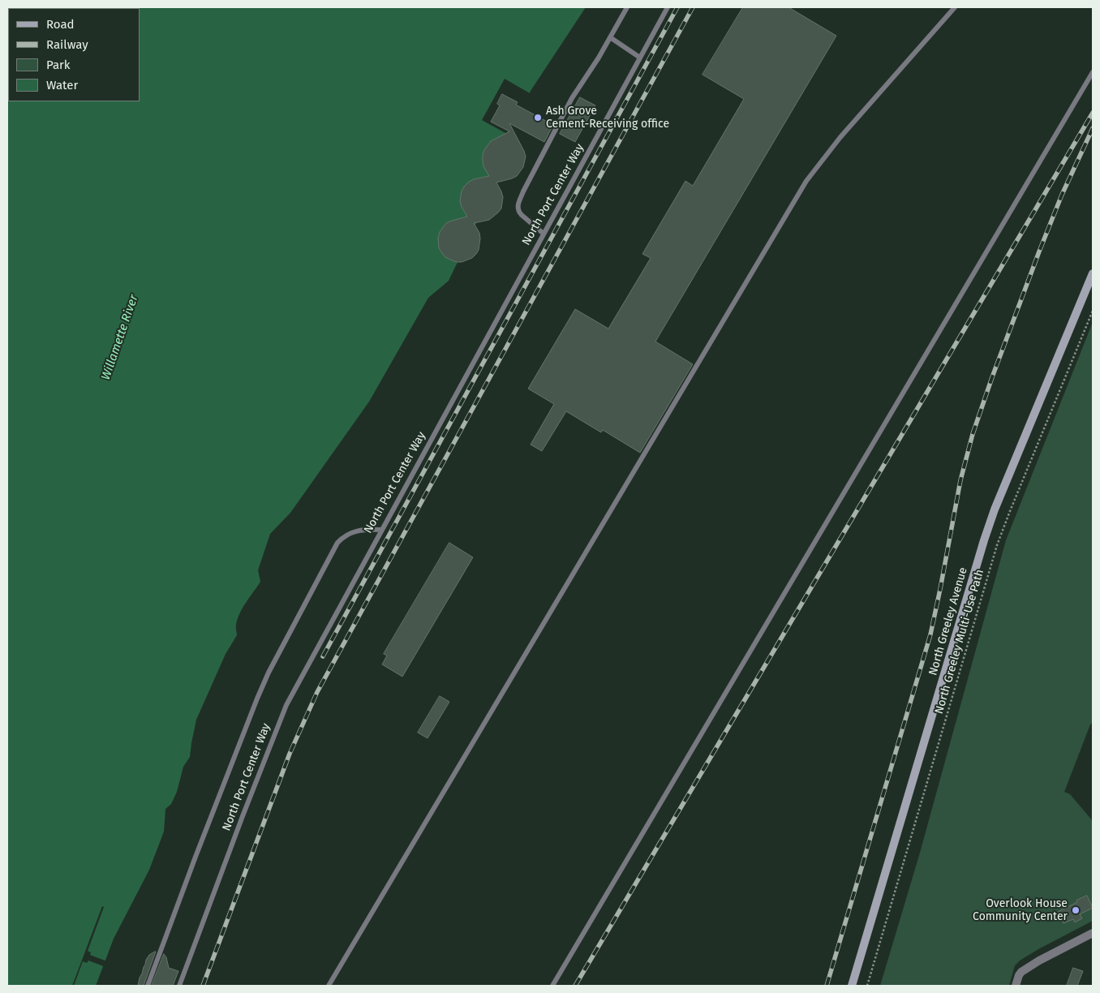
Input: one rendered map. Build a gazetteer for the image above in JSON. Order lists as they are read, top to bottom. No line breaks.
{"streets":{"main road":["North Greeley Avenue"],"lane":["North Port Center Way"],"path":["North Greeley Multi-Use Path"]},"water":["Willamette River"],"places":["Ash Grove Cement-Receiving office","Overlook House Community Center"],"legend":["Road","Railway","Park","Water"]}
